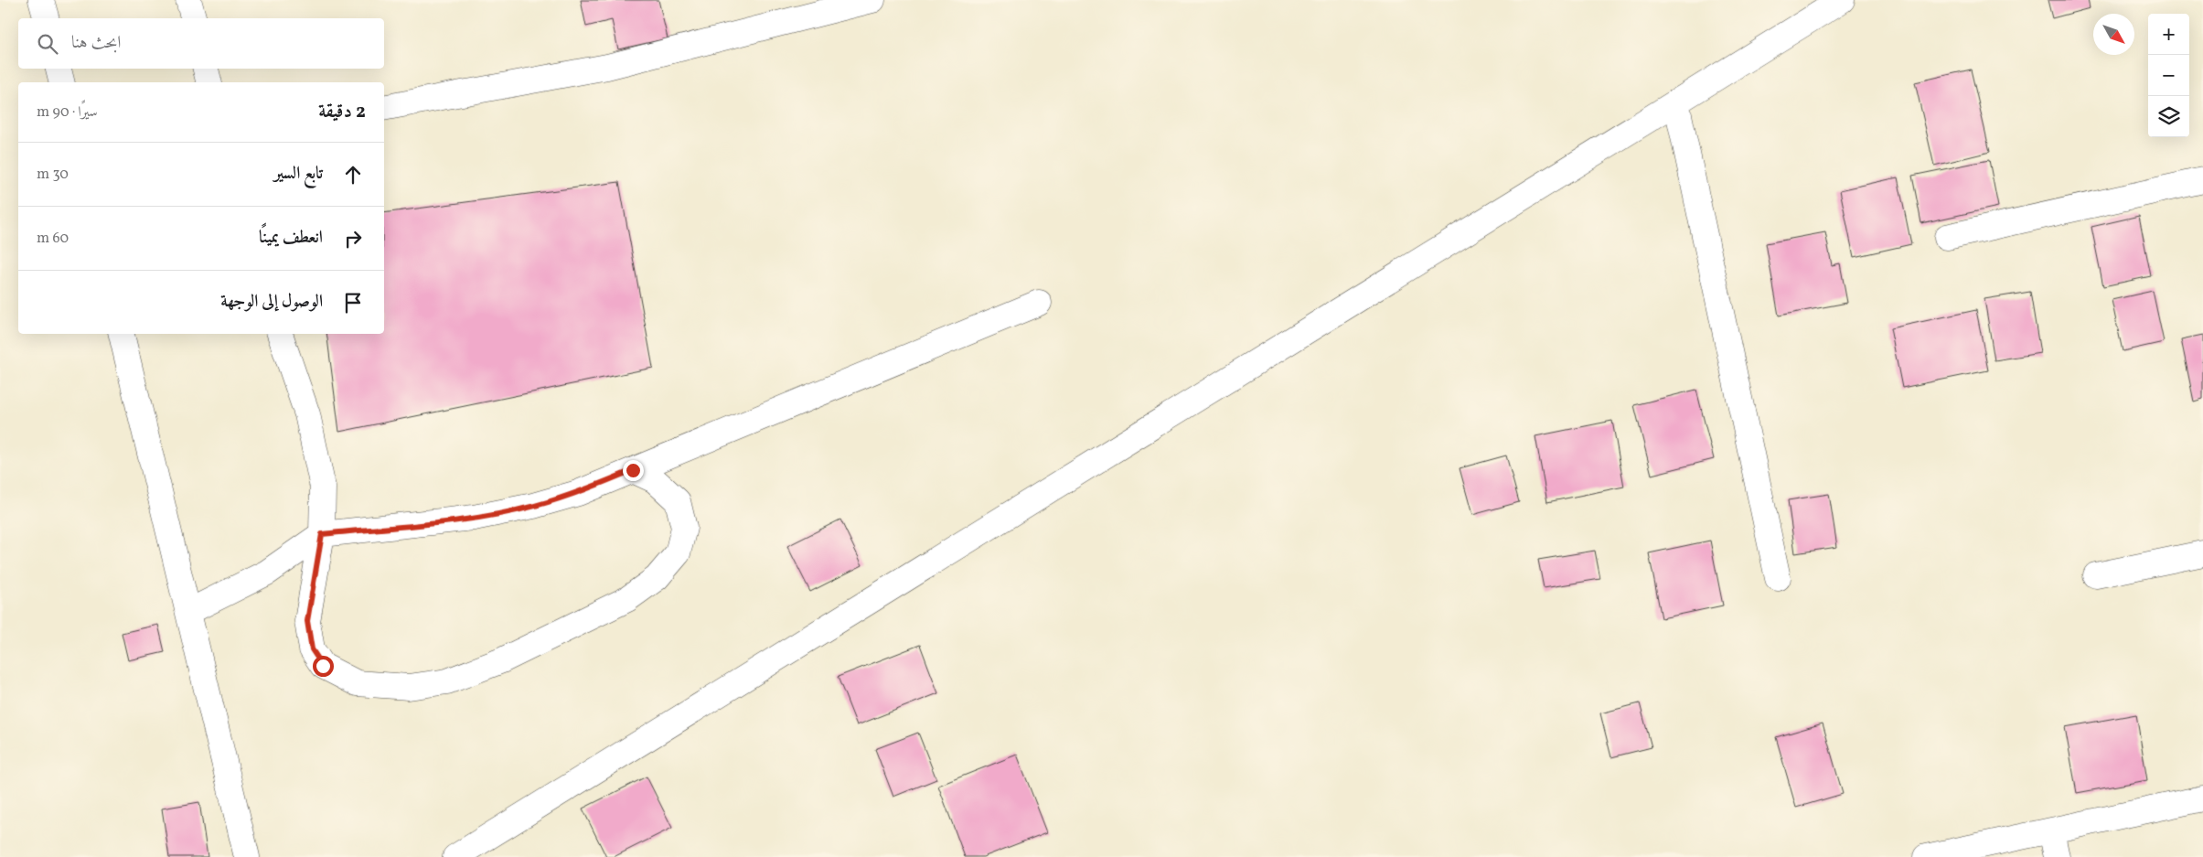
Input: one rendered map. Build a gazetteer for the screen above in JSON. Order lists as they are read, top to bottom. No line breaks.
{"north":"bottom right","page":{"map_buttons":["+","−"],"search":"ابحث هنا","heading":["2 دقيقة","سيرًا · 90 m"],"list":[["تابع السير","30 m"],["انعطف يمينًا","60 m"],"الوصول إلى الوجهة"]}}
